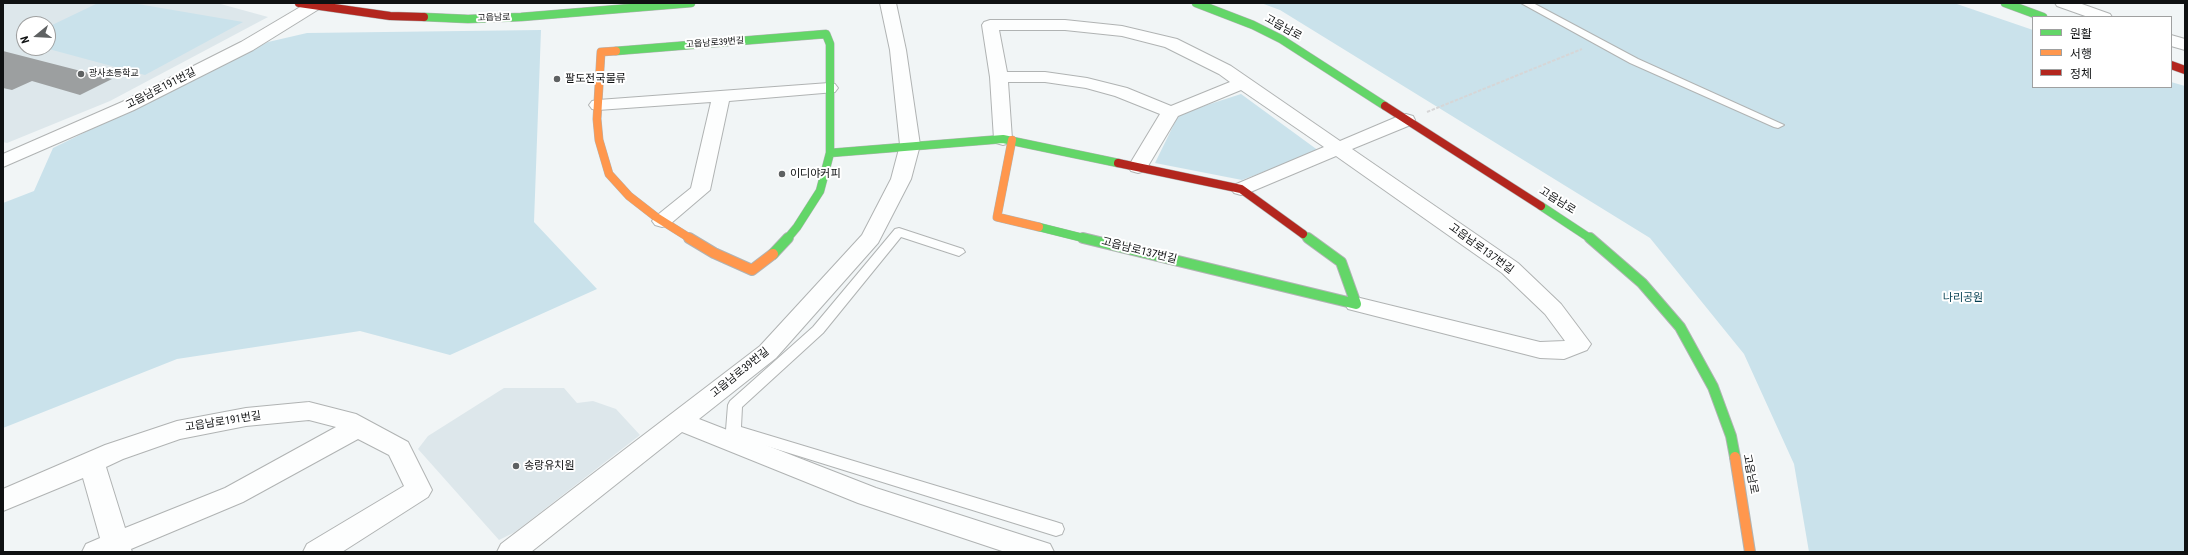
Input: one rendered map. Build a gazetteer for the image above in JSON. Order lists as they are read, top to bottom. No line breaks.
{"streets":{"street":["고읍남로","고읍남로39번길","고읍남로191번길","고읍남로137번길"]},"crossings":[["고읍남로","고읍남로191번길"]],"parks":["나리공원"],"places":["광사초등학교","팔도전국물류","이디야커피","송랑유치원"],"legend":["원활","서행","정체"],"north":"left"}
